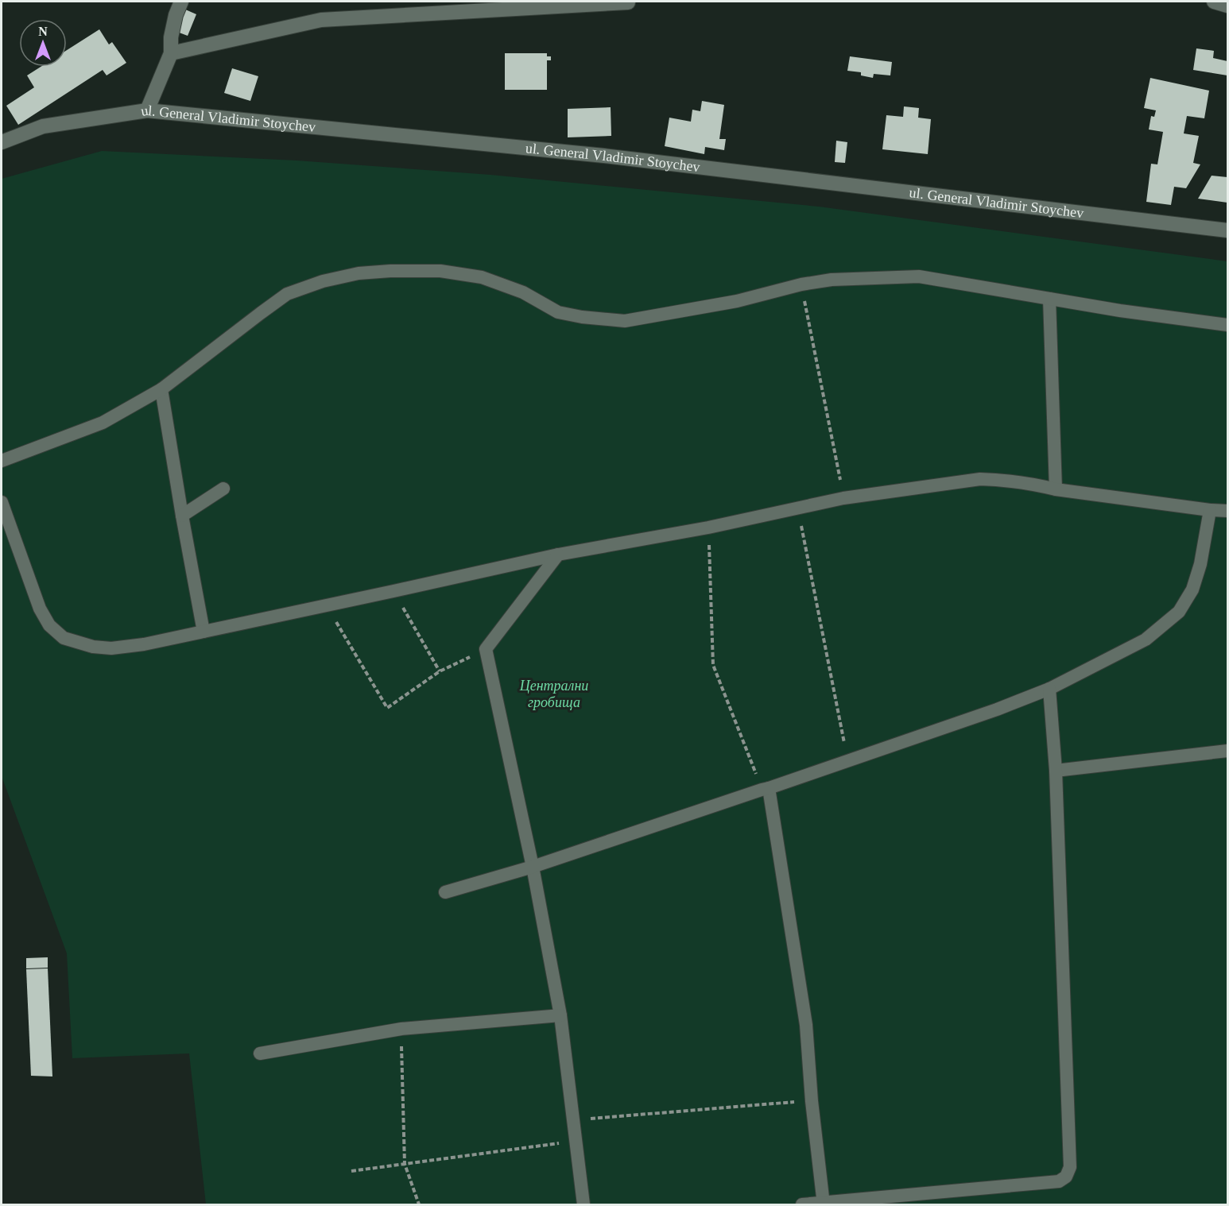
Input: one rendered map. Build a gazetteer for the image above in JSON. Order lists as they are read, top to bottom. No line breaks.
{"streets":{"street":["ul. General Vladimir Stoychev"]},"parks":["Централни гробища"],"north":"top"}
